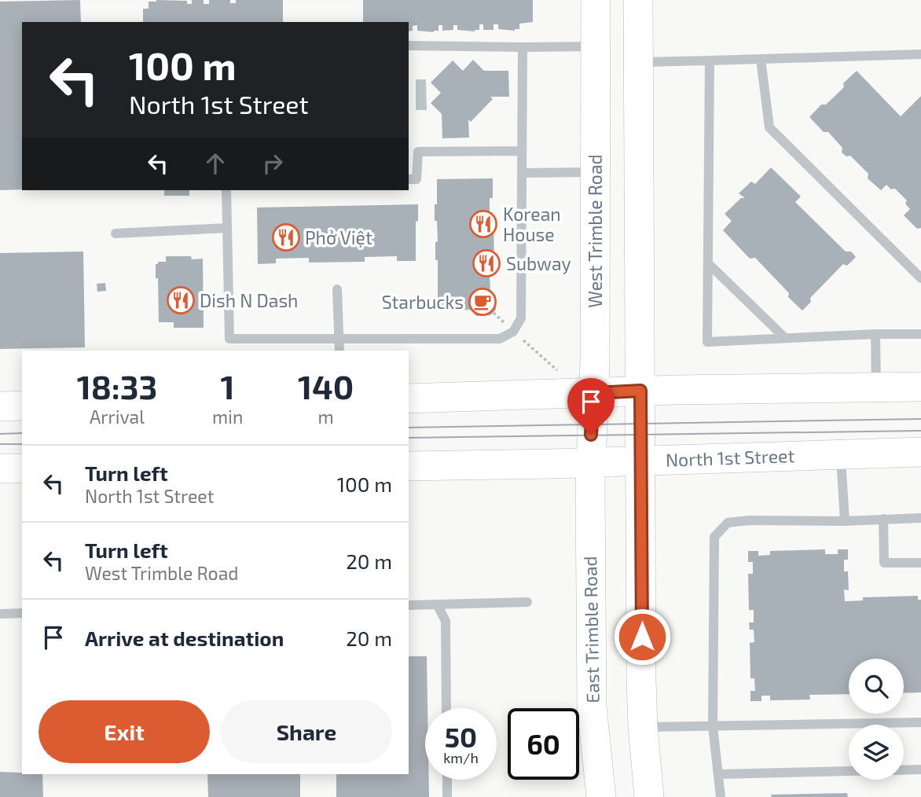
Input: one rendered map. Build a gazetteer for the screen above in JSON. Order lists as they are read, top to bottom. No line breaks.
{"streets":{"main road":["West Trimble Road","North 1st Street","East Trimble Road"]},"crossings":[["West Trimble Road","North 1st Street"],["West Trimble Road","East Trimble Road"],["North 1st Street","East Trimble Road"]],"places":{"restaurant":["Korean House","Phở Việt","Subway","Dish N Dash"],"cafe":["Starbucks"]},"page":{"turn":["100 m","North 1st Street"],"eta":["18:33","Arrival","1","min","140","m"],"list":[{"name":"Turn left","note":"North 1st Street","value":"100 m"},{"name":"Turn left","note":"West Trimble Road","value":"20 m"},{"name":"Arrive at destination","value":"20 m"}],"buttons":["Exit","Share"],"speed":"50 km/h","limit":"60"}}
